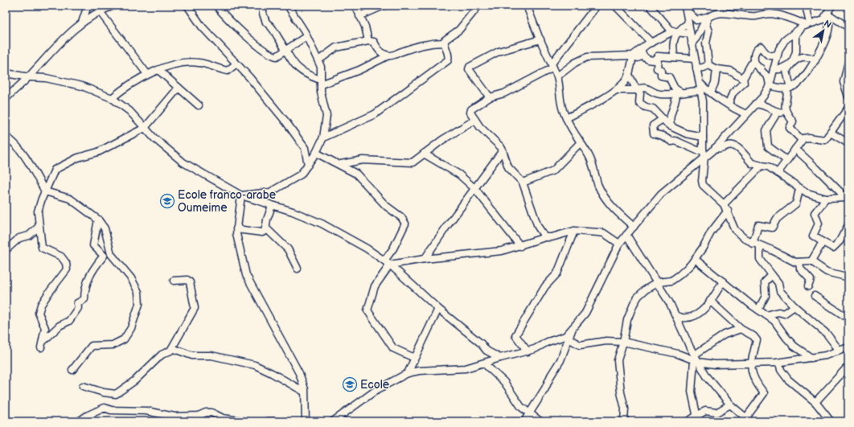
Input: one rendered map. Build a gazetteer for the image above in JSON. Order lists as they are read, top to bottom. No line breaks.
{"places":{"school or university":["Ecole franco-arabe Oumeime","Ecole"]},"north":"top right"}
